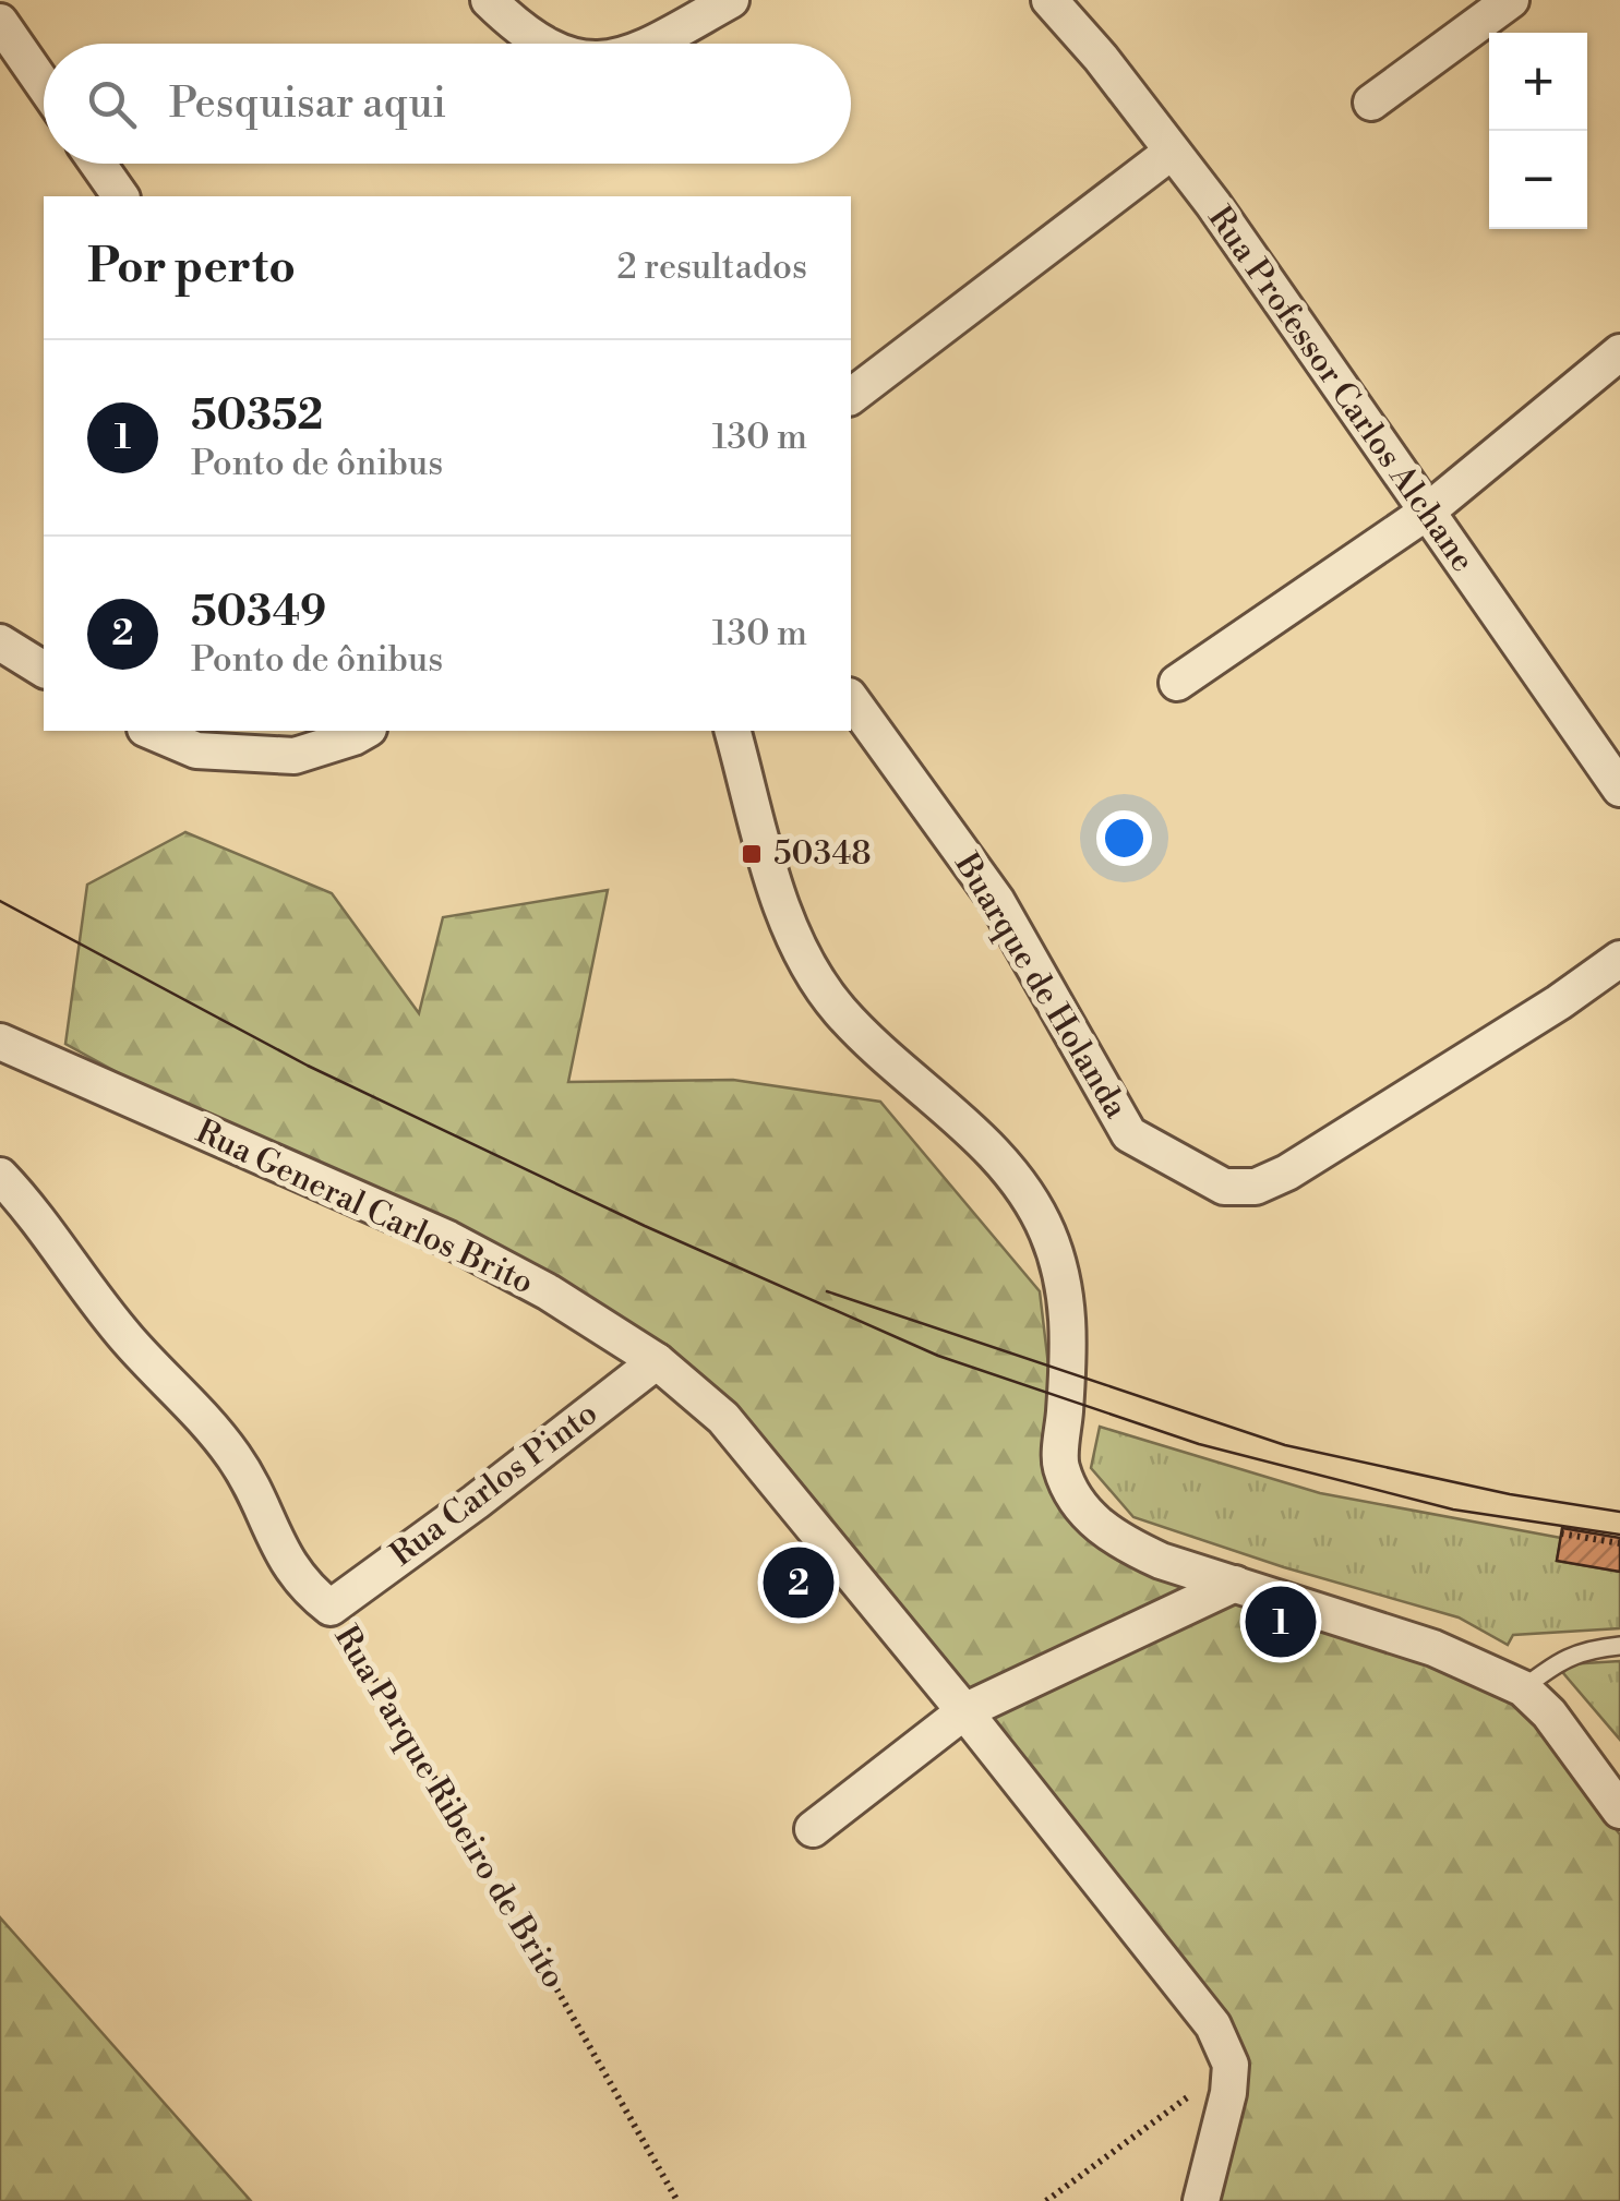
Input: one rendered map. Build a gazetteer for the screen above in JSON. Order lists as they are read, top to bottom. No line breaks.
{"streets":{"street":["Rua Professor Carlos Alchane","Buarque de Holanda","Rua General Carlos Brito","Rua Carlos Pinto","Rua Parque Ribeiro de Brito"]},"crossings":[["Rua General Carlos Brito","Rua Carlos Pinto"],["Rua Carlos Pinto","Rua Parque Ribeiro de Brito"]],"places":{"transit":["50348"]},"page":{"map_buttons":["+","−"],"search":"Pesquisar aqui","heading":["Por perto","2 resultados"],"list":[{"mark":"1","name":"50352","note":"Ponto de ônibus","value":"130 m"},{"mark":"2","name":"50349","note":"Ponto de ônibus","value":"130 m"}],"pins":["2","1"]}}
